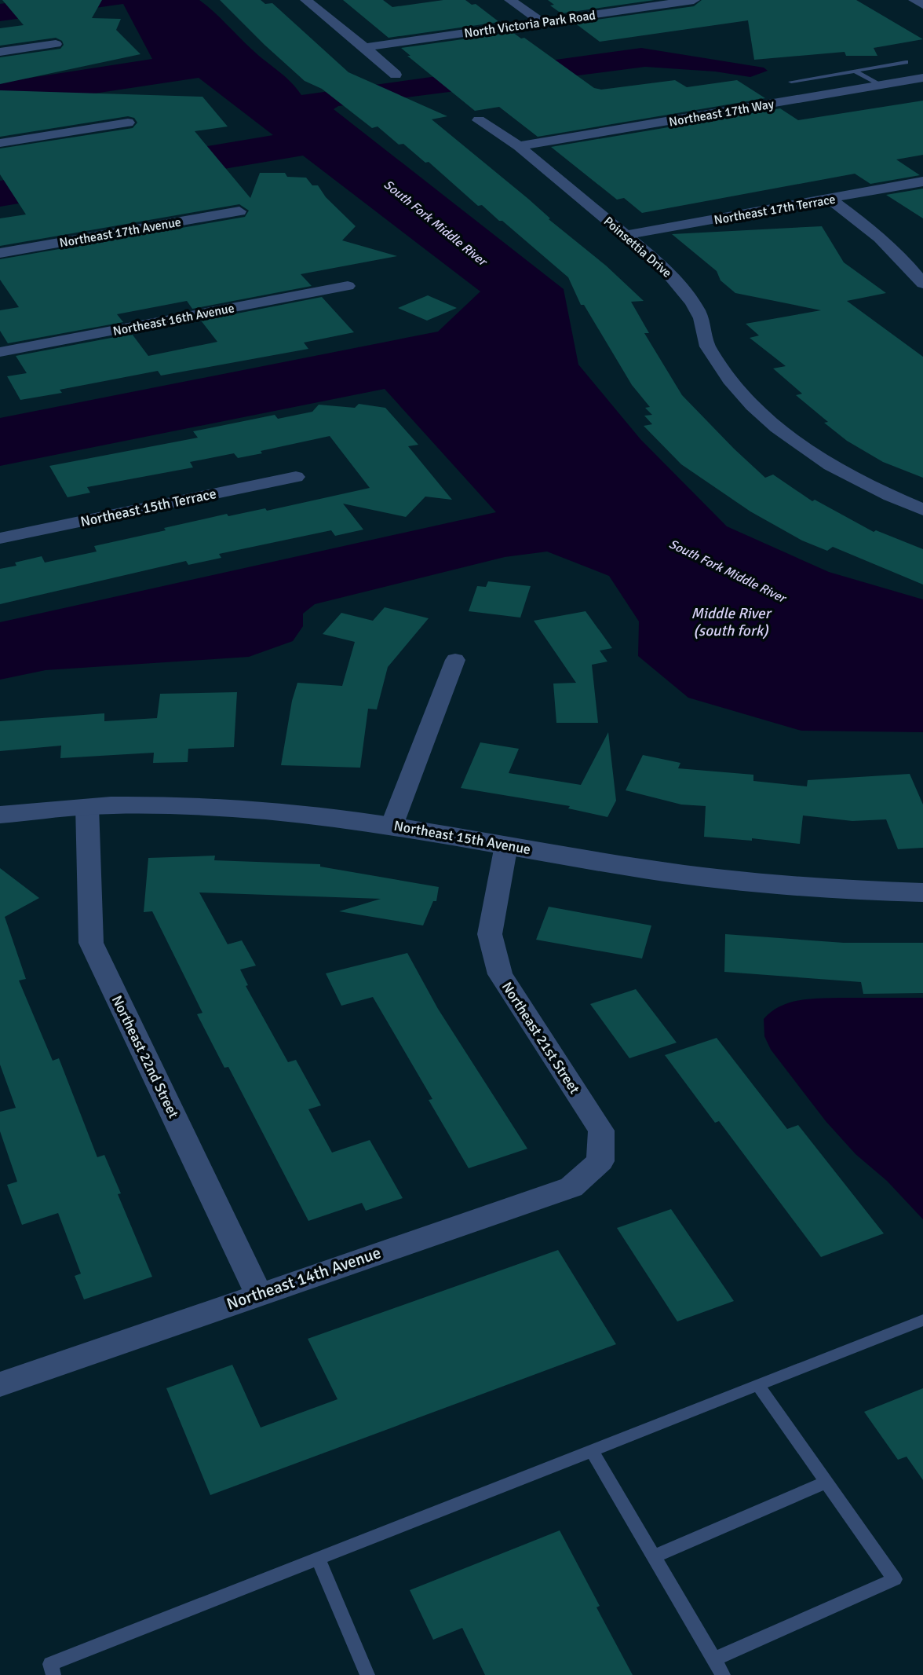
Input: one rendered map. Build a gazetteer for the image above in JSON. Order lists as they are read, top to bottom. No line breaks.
{"streets":{"street":["North Victoria Park Road","Northeast 17th Way","Northeast 17th Terrace","Northeast 17th Avenue","Poinsettia Drive","Northeast 16th Avenue","Northeast 15th Terrace","Northeast 15th Avenue","Northeast 21st Street","Northeast 22nd Street","Northeast 14th Avenue"]},"crossings":[["Northeast 17th Way","Poinsettia Drive"],["Northeast 17th Terrace","Poinsettia Drive"],["Northeast 15th Avenue","Northeast 21st Street"],["Northeast 15th Avenue","Northeast 22nd Street"],["Northeast 21st Street","Northeast 14th Avenue"],["Northeast 22nd Street","Northeast 14th Avenue"]],"water":["South Fork Middle River","Middle River (south fork)"]}
